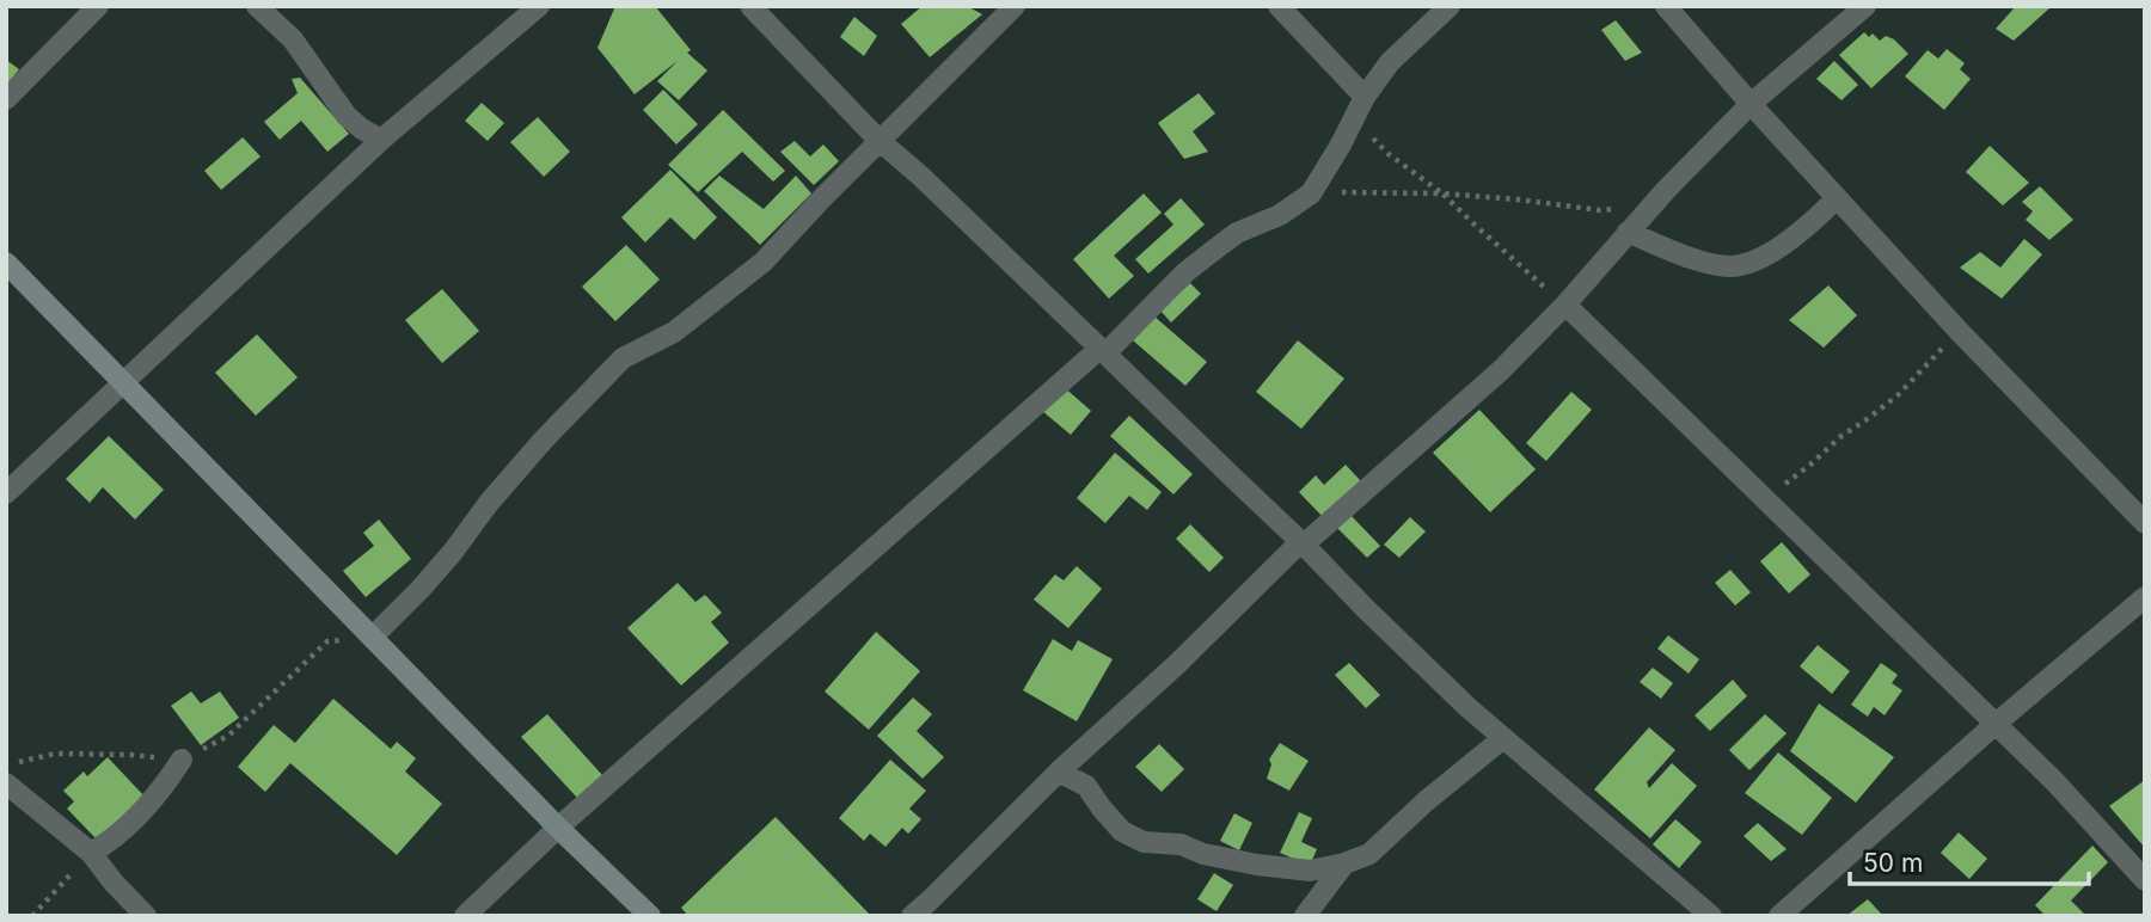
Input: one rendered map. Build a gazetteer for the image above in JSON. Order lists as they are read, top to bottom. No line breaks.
{"scale_bar":"50 m"}
